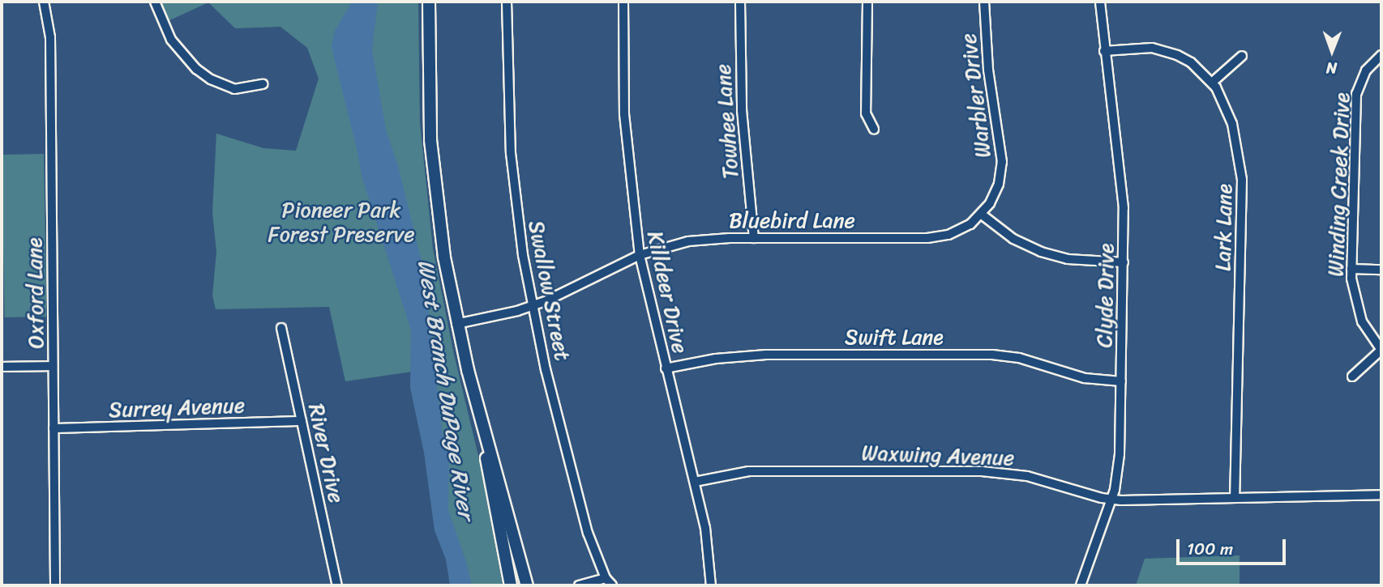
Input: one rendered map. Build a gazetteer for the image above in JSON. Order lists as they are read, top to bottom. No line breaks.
{"streets":{"street":["Warbler Drive","Towhee Lane","Winding Creek Drive","Bluebird Lane","Lark Lane","Swallow Street","Killdeer Drive","Oxford Lane","Clyde Drive","Swift Lane","Surrey Avenue","River Drive","Waxwing Avenue"]},"crossings":[["Warbler Drive","Bluebird Lane"],["Towhee Lane","Bluebird Lane"],["Bluebird Lane","Swallow Street"],["Bluebird Lane","Killdeer Drive"],["Lark Lane","Clyde Drive"],["Lark Lane","Waxwing Avenue"],["Killdeer Drive","Swift Lane"],["Killdeer Drive","Waxwing Avenue"],["Oxford Lane","Surrey Avenue"],["Clyde Drive","Swift Lane"],["Clyde Drive","Waxwing Avenue"],["Surrey Avenue","River Drive"]],"water":["West Branch DuPage River"],"parks":["Pioneer Park Forest Preserve"],"scale_bar":"100 m","north":"bottom"}
